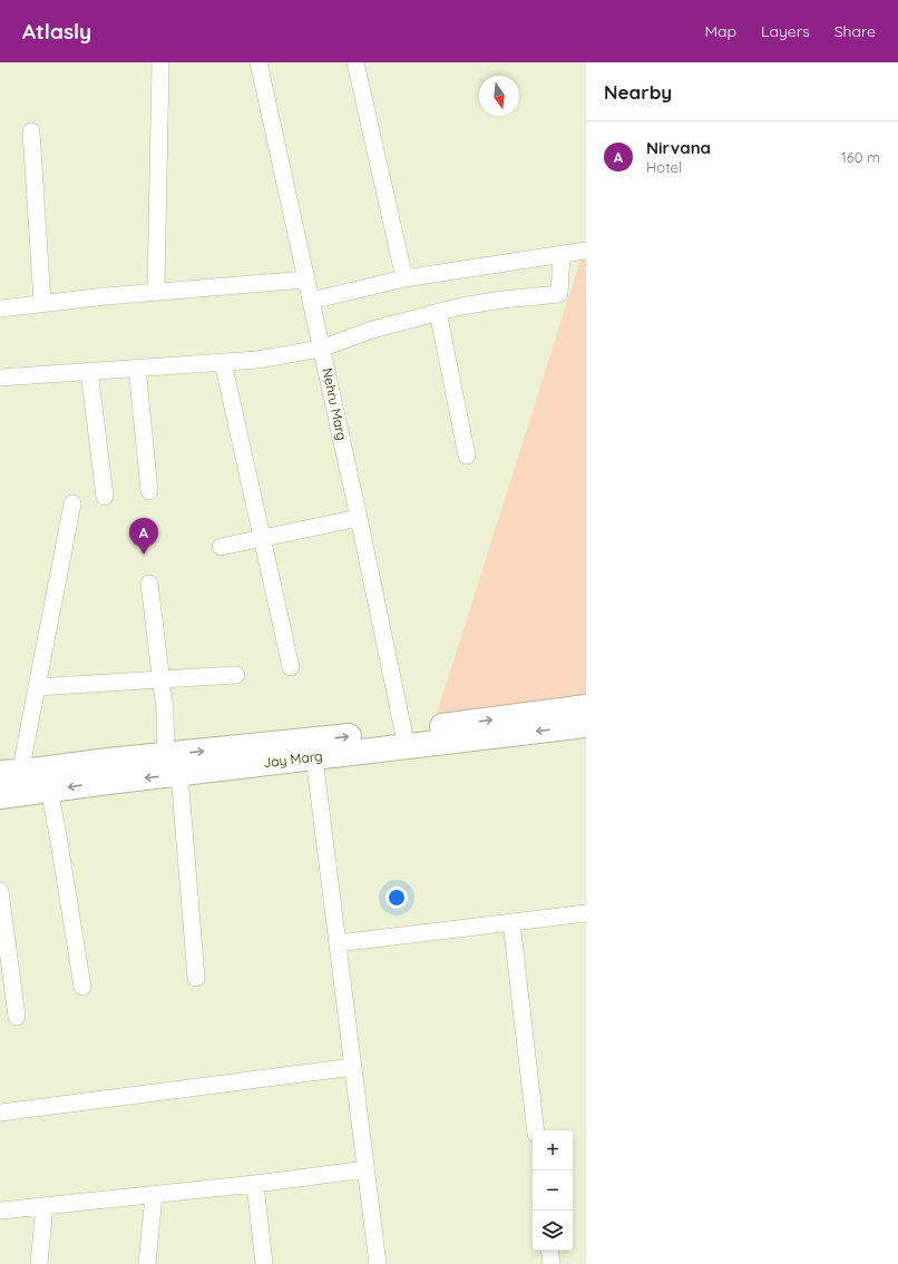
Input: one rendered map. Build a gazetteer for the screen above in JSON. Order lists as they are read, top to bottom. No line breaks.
{"streets":{"main road":["Jay Marg"],"street":["Nehru Marg"]},"crossings":[["Nehru Marg","Jay Marg"]],"north":"bottom","page":{"header":"Atlasly","nav":["Map","Layers","Share"],"heading":"Nearby","list":[{"mark":"A","name":"Nirvana","note":"Hotel","value":"160 m"}],"pins":"A","map_buttons":["+","−"]}}
